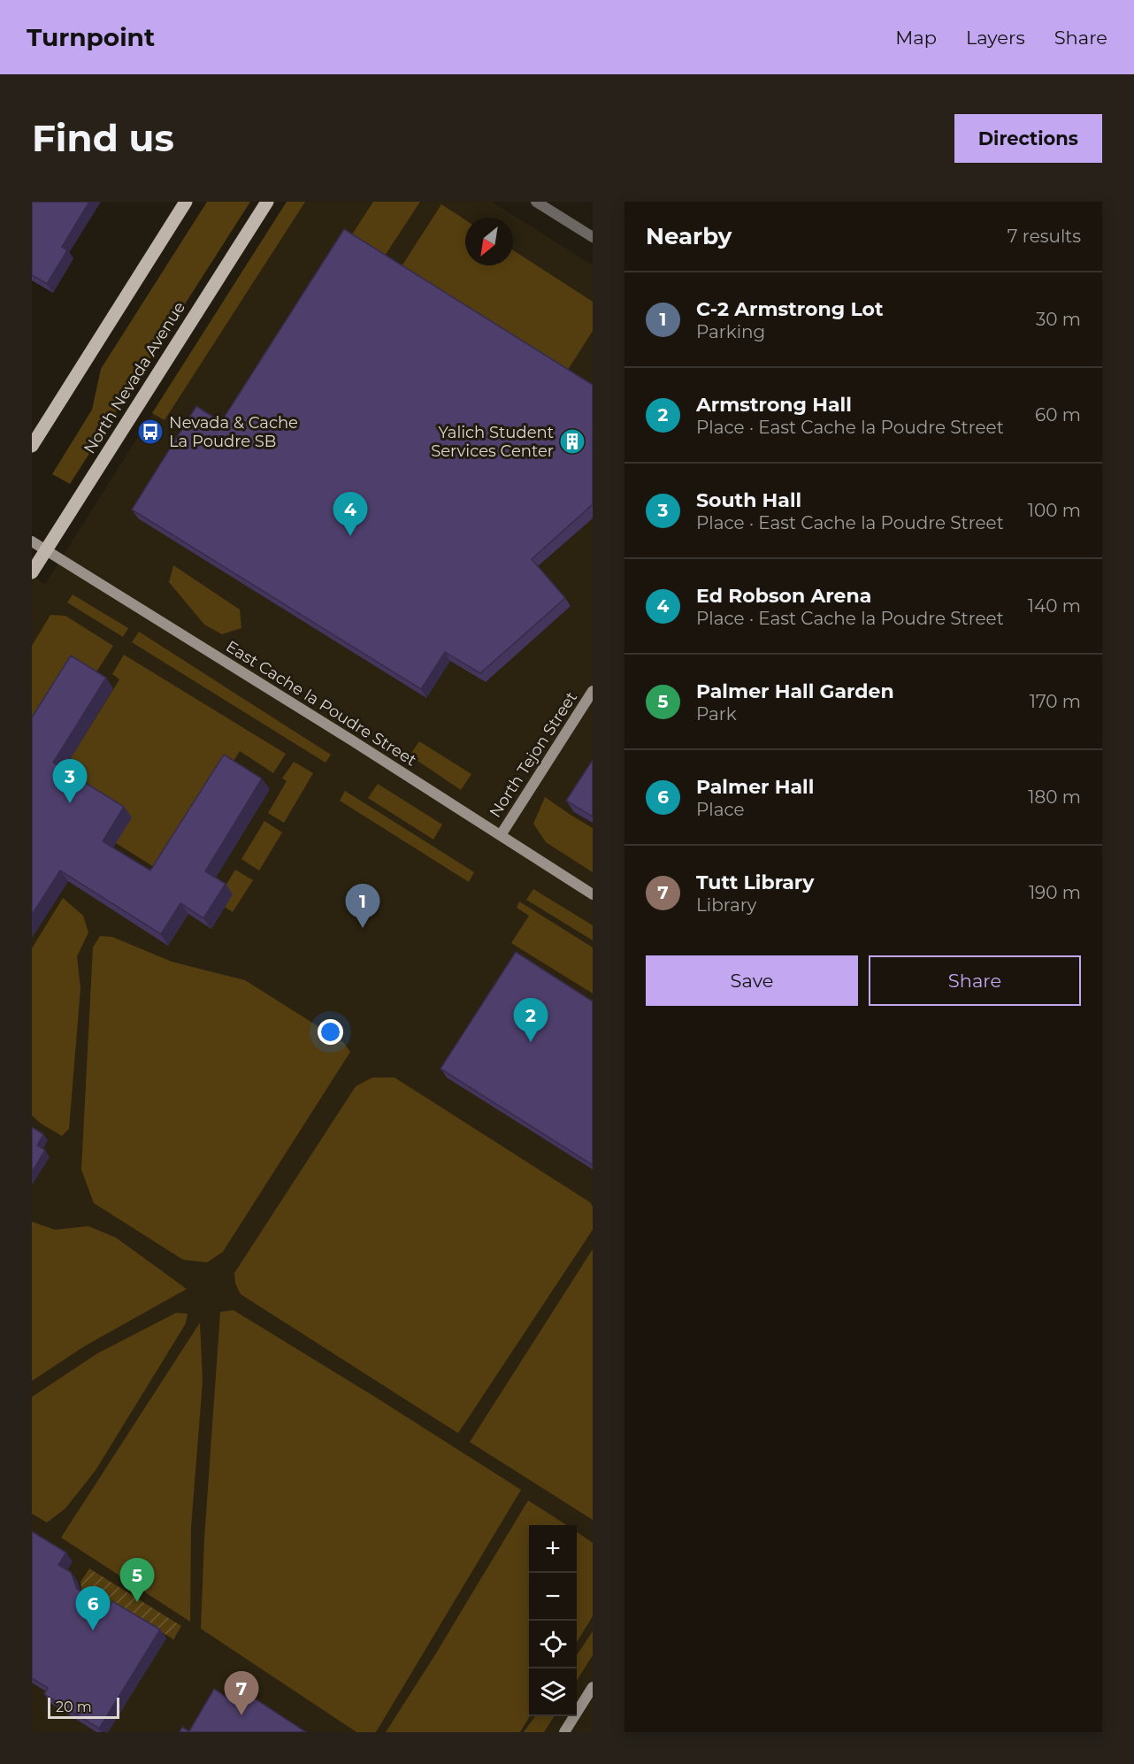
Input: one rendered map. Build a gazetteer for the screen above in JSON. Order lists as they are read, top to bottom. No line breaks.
{"streets":{"main road":["North Nevada Avenue"],"street":["East Cache la Poudre Street","North Tejon Street"]},"crossings":[["North Nevada Avenue","East Cache la Poudre Street"],["East Cache la Poudre Street","North Tejon Street"]],"places":{"bus stop":["Nevada & Cache La Poudre SB"],"building":["Yalich Student Services Center"]},"scale_bar":"20 m","north":"bottom left","page":{"header":"Turnpoint","nav":["Map","Layers","Share"],"buttons":["Directions",["Save","Share"]],"title":"Find us","heading":["Nearby","7 results"],"list":[{"mark":"1","name":"C-2 Armstrong Lot","note":"Parking","value":"30 m"},{"mark":"2","name":"Armstrong Hall","note":"Place · East Cache la Poudre Street","value":"60 m"},{"mark":"3","name":"South Hall","note":"Place · East Cache la Poudre Street","value":"100 m"},{"mark":"4","name":"Ed Robson Arena","note":"Place · East Cache la Poudre Street","value":"140 m"},{"mark":"5","name":"Palmer Hall Garden","note":"Park","value":"170 m"},{"mark":"6","name":"Palmer Hall","note":"Place","value":"180 m"},{"mark":"7","name":"Tutt Library","note":"Library","value":"190 m"}],"pins":["4","3","1","2","5","6","7"],"map_buttons":["+","−"],"scale":"20 m"}}
